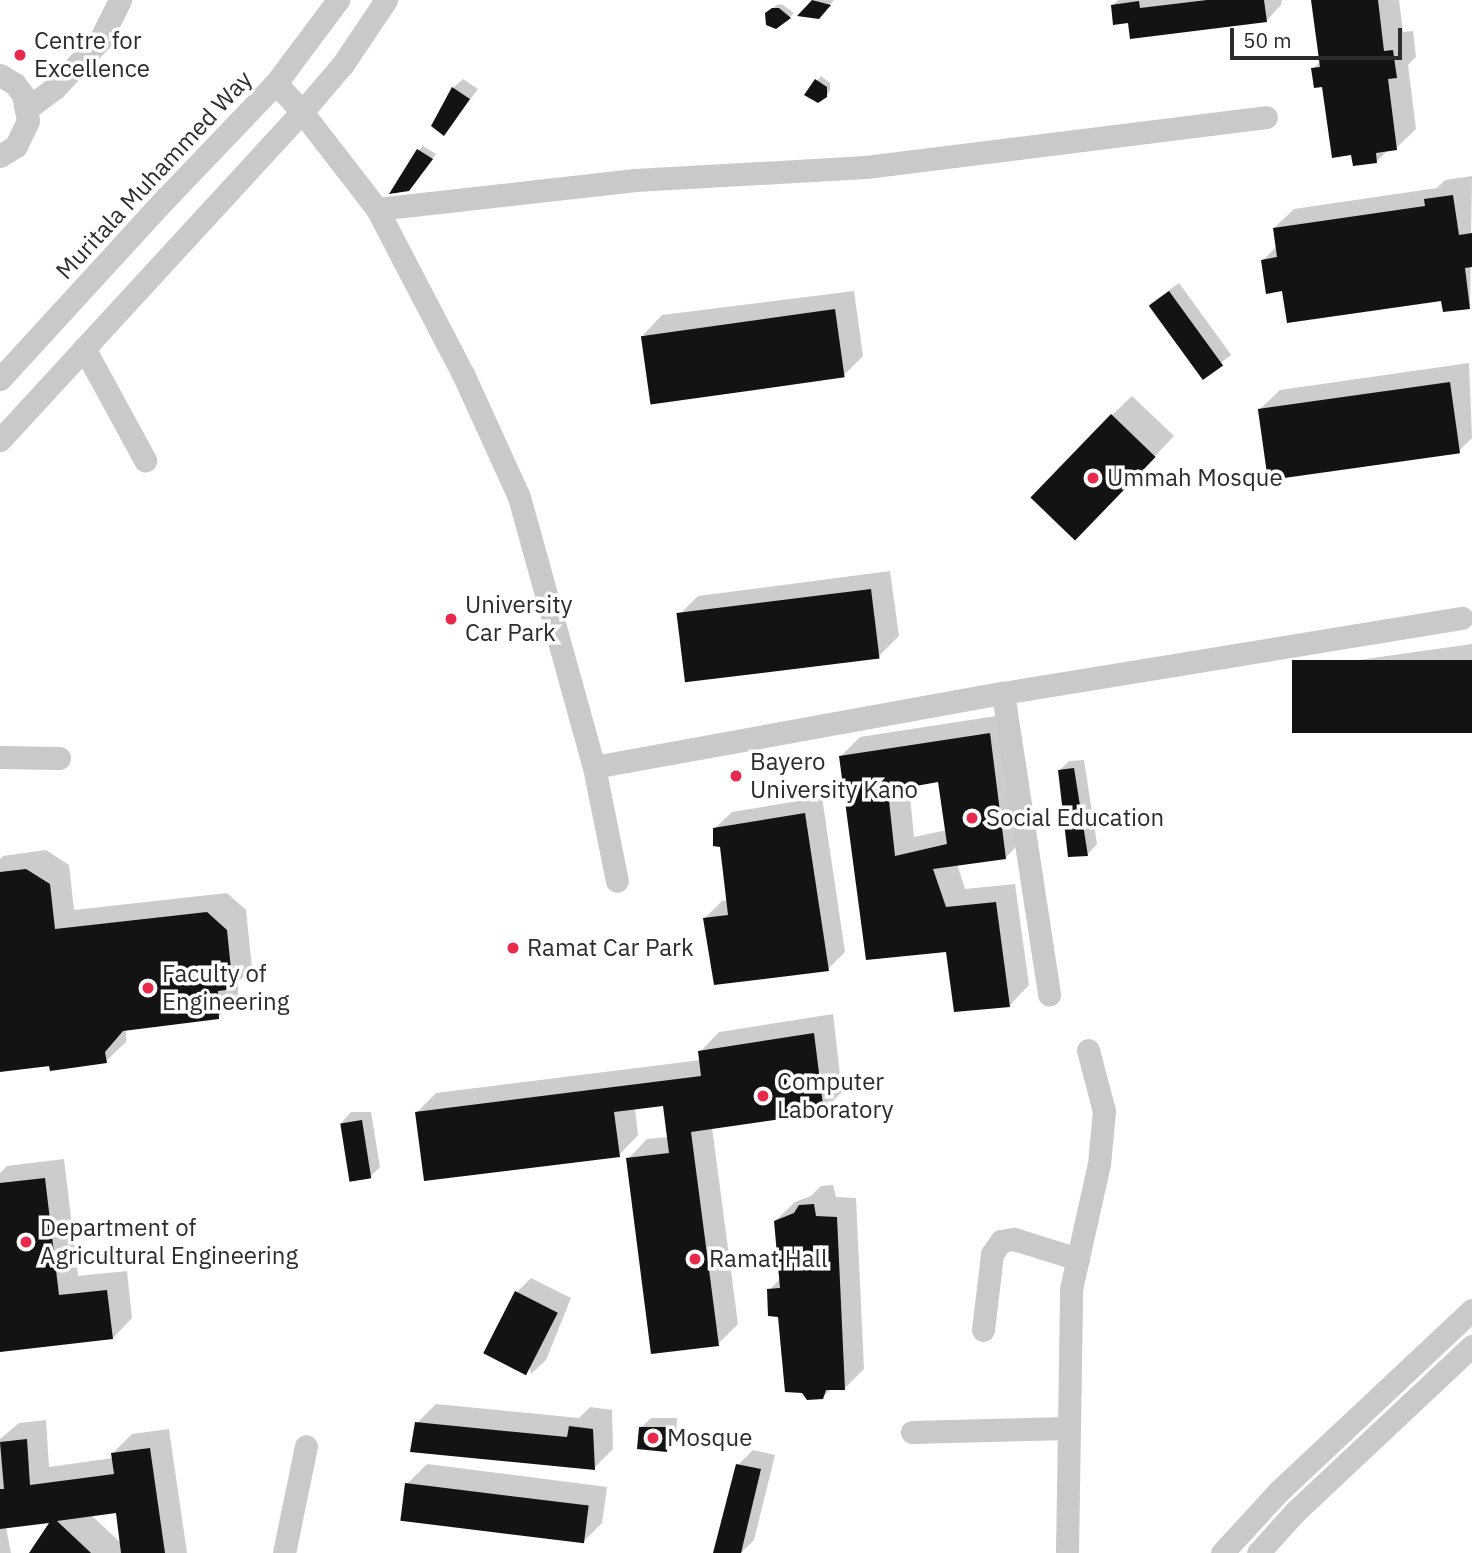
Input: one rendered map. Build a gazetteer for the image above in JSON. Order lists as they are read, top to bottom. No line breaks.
{"streets":{"street":["Muritala Muhammed Way"]},"places":["Centre for Excellence","Ummah Mosque","University Car Park","Bayero University Kano","Social Education","Ramat Car Park","Faculty of Engineering","Computer Laboratory","Department of Agricultural Engineering","Ramat Hall","Mosque"],"scale_bar":"50 m"}
